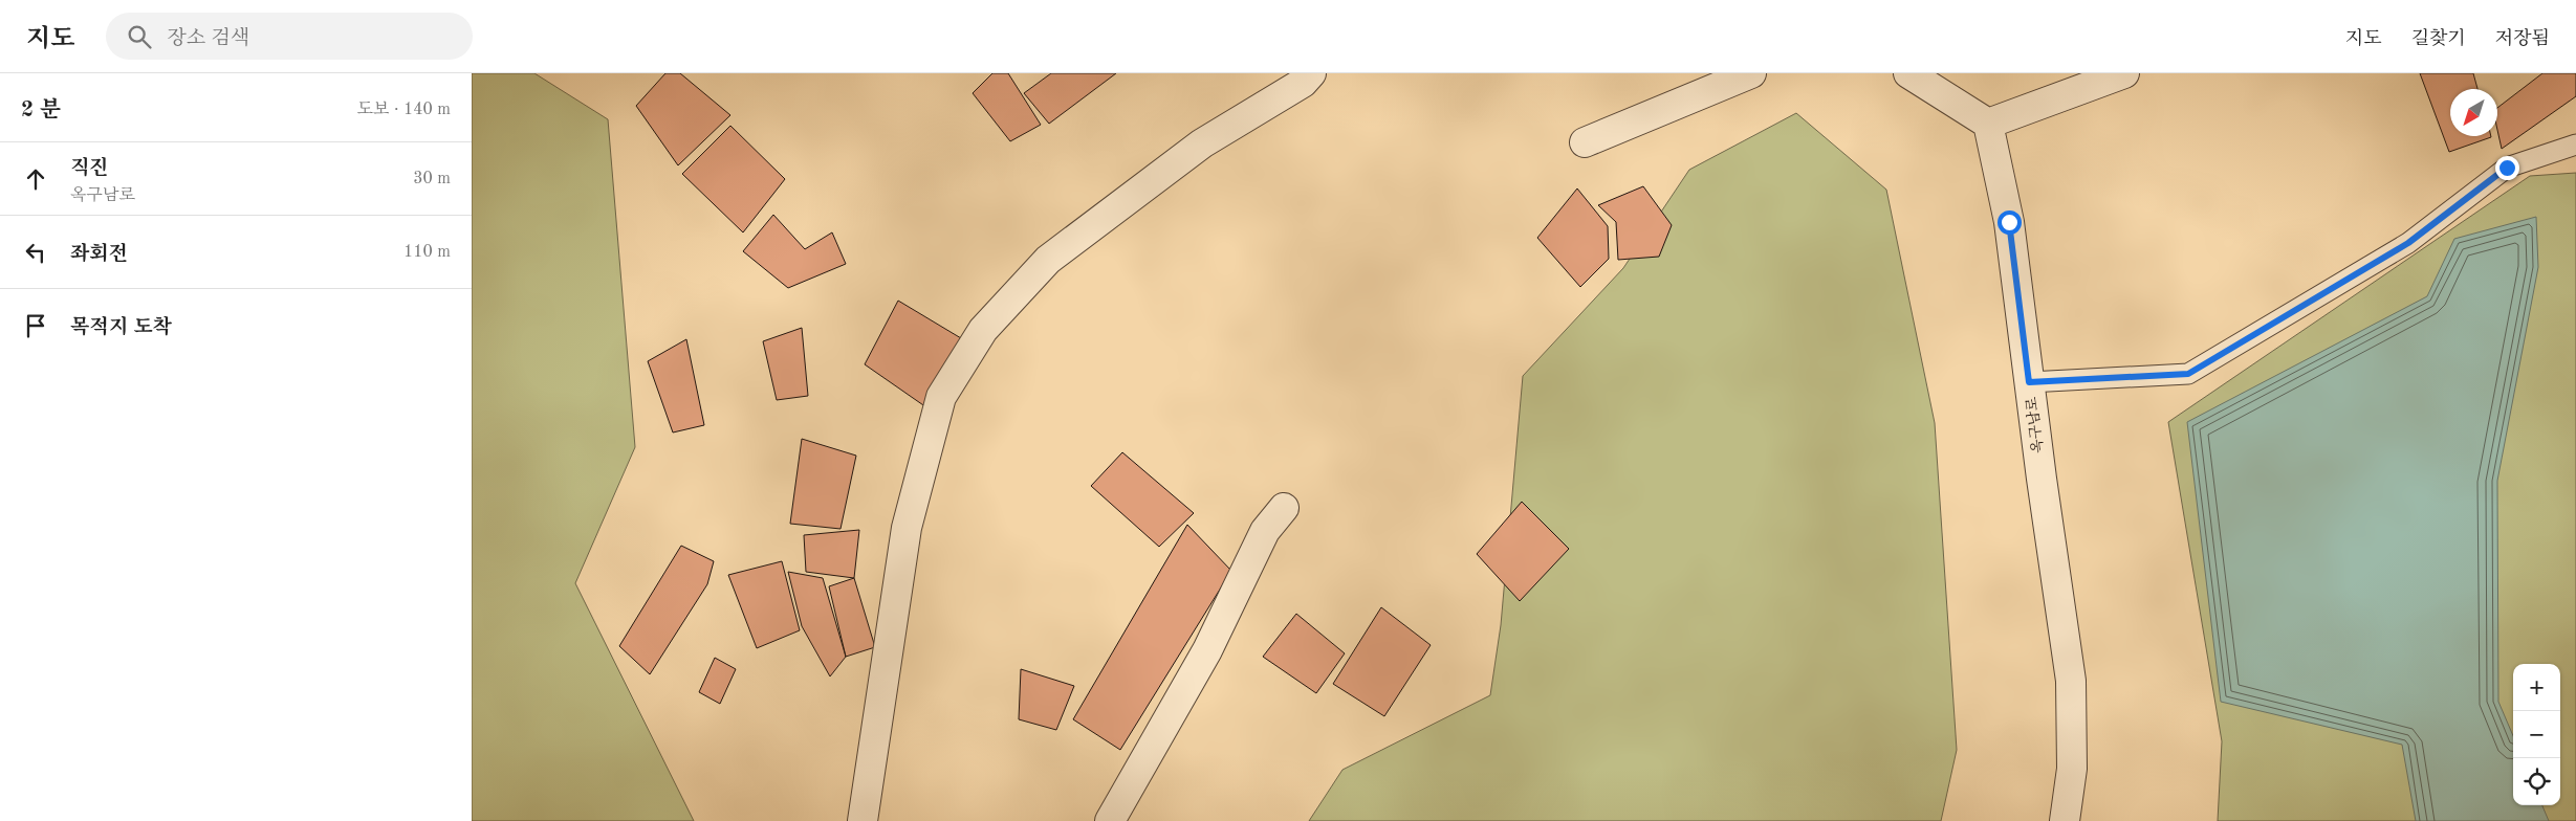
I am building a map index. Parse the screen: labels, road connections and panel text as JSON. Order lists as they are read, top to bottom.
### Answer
{
  "streets": {
    "street": ["옥구남로"]
  },
  "north": "bottom left",
  "page": {
    "header": "지도",
    "search": "장소 검색",
    "nav": ["지도", "길찾기", "저장됨"],
    "heading": ["2 분", "도보 · 140 m"],
    "list": [
      ["직진", "옥구남로", "30 m"],
      ["좌회전", "110 m"],
      "목적지 도착"
    ],
    "map_buttons": ["+", "−"]
  }
}
